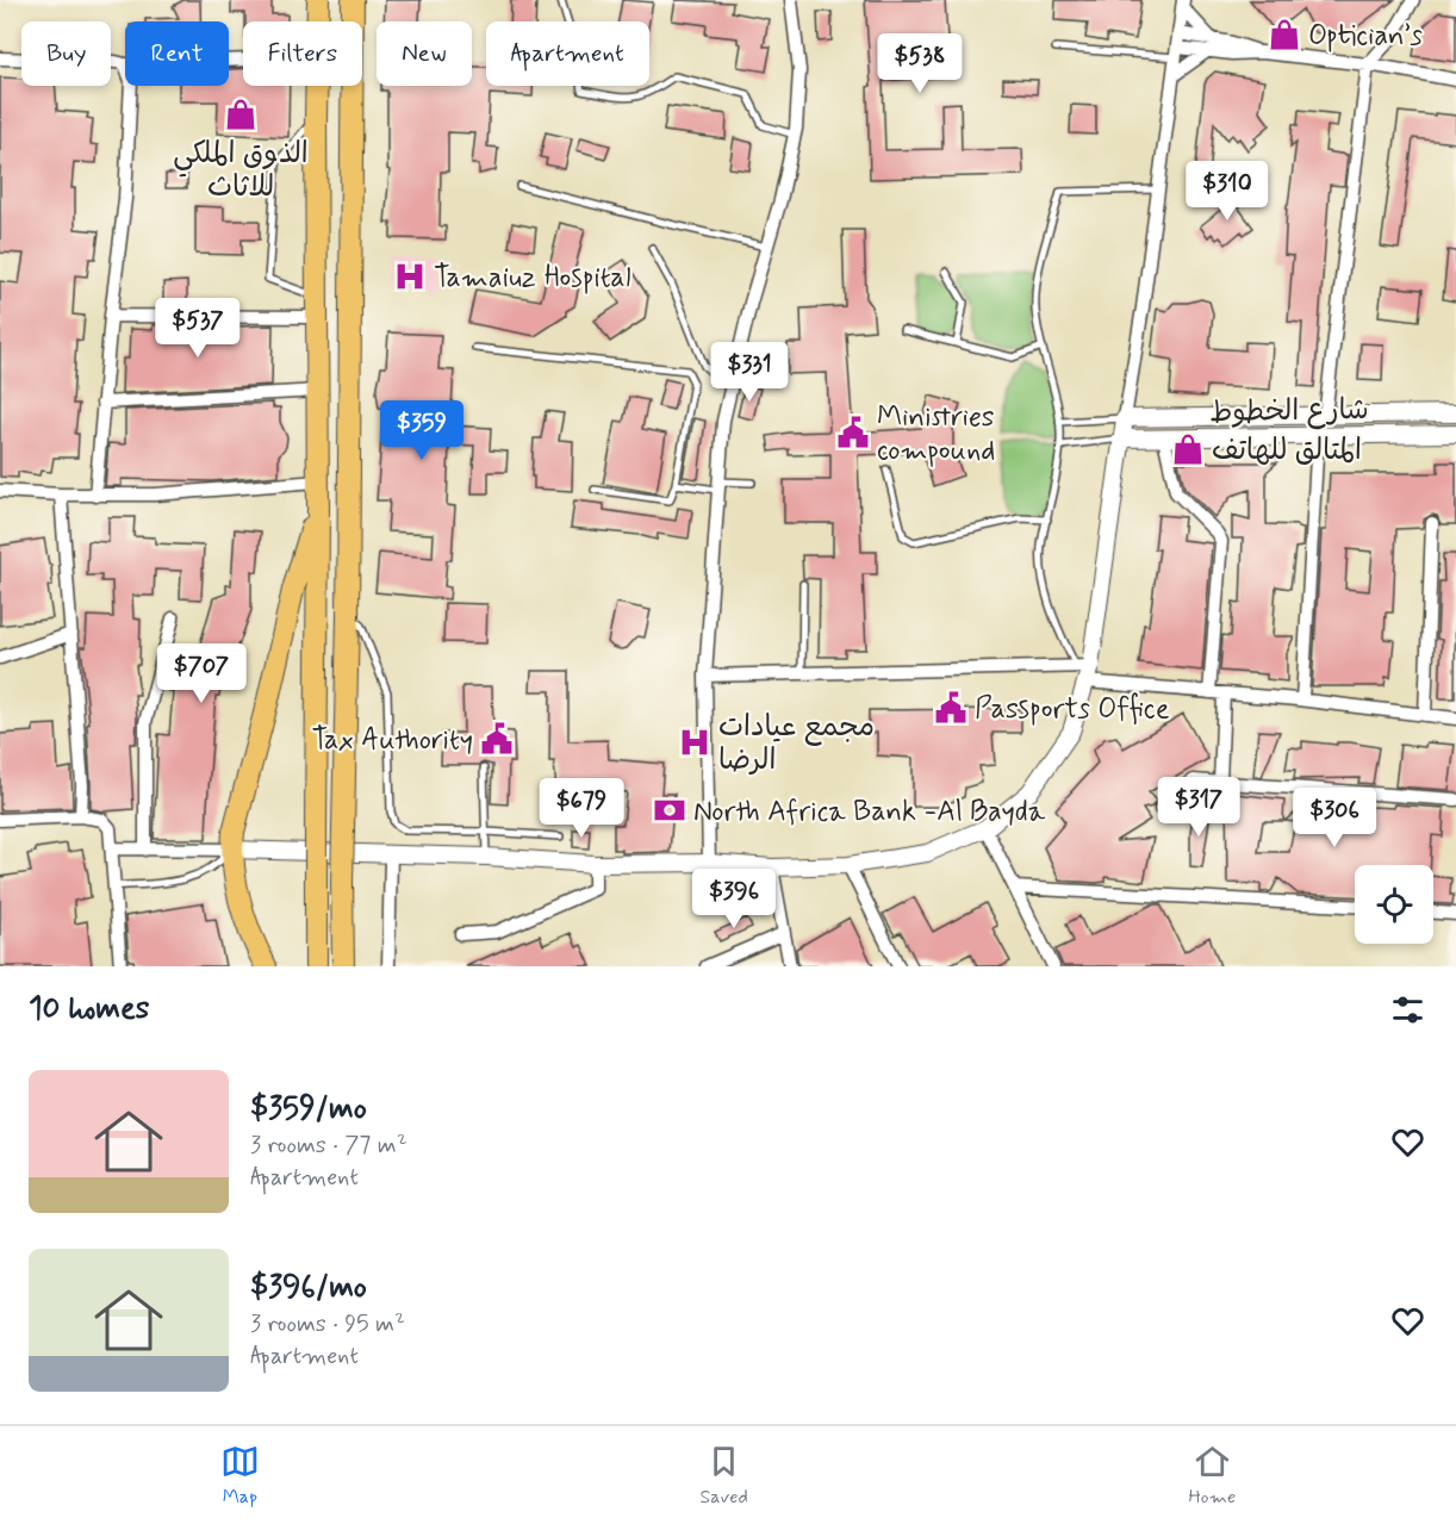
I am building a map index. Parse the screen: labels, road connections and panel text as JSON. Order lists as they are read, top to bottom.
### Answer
{
  "streets": {
    "street": ["شارع الخطوط"]
  },
  "places": {
    "shop": ["Optician’s", "الذوق الملكي للاثاث", "المتالق للهاتف"],
    "hospital": ["Tamaiuz Hospital", "مجمع عيادات الرضا"],
    "public building": ["Ministries compound", "Passports Office", "Tax Authority"],
    "bank": ["North Africa Bank -Al Bayda"]
  },
  "page": {
    "chip": [
      "Buy",
      "Rent",
      "Filters",
      "New",
      "Apartment"
    ],
    "price": [
      "$538",
      "$310",
      "$537",
      "$331",
      "$359",
      "$707",
      "$317",
      "$679",
      "$306",
      "$396"
    ],
    "heading": "10 homes",
    "list": [
      {
        "name": "$359/mo",
        "note": "3 rooms · 77 m² · Apartment"
      },
      {
        "name": "$396/mo",
        "note": "3 rooms · 95 m² · Apartment"
      }
    ],
    "tabs": ["Map", "Saved", "Home"]
  }
}
